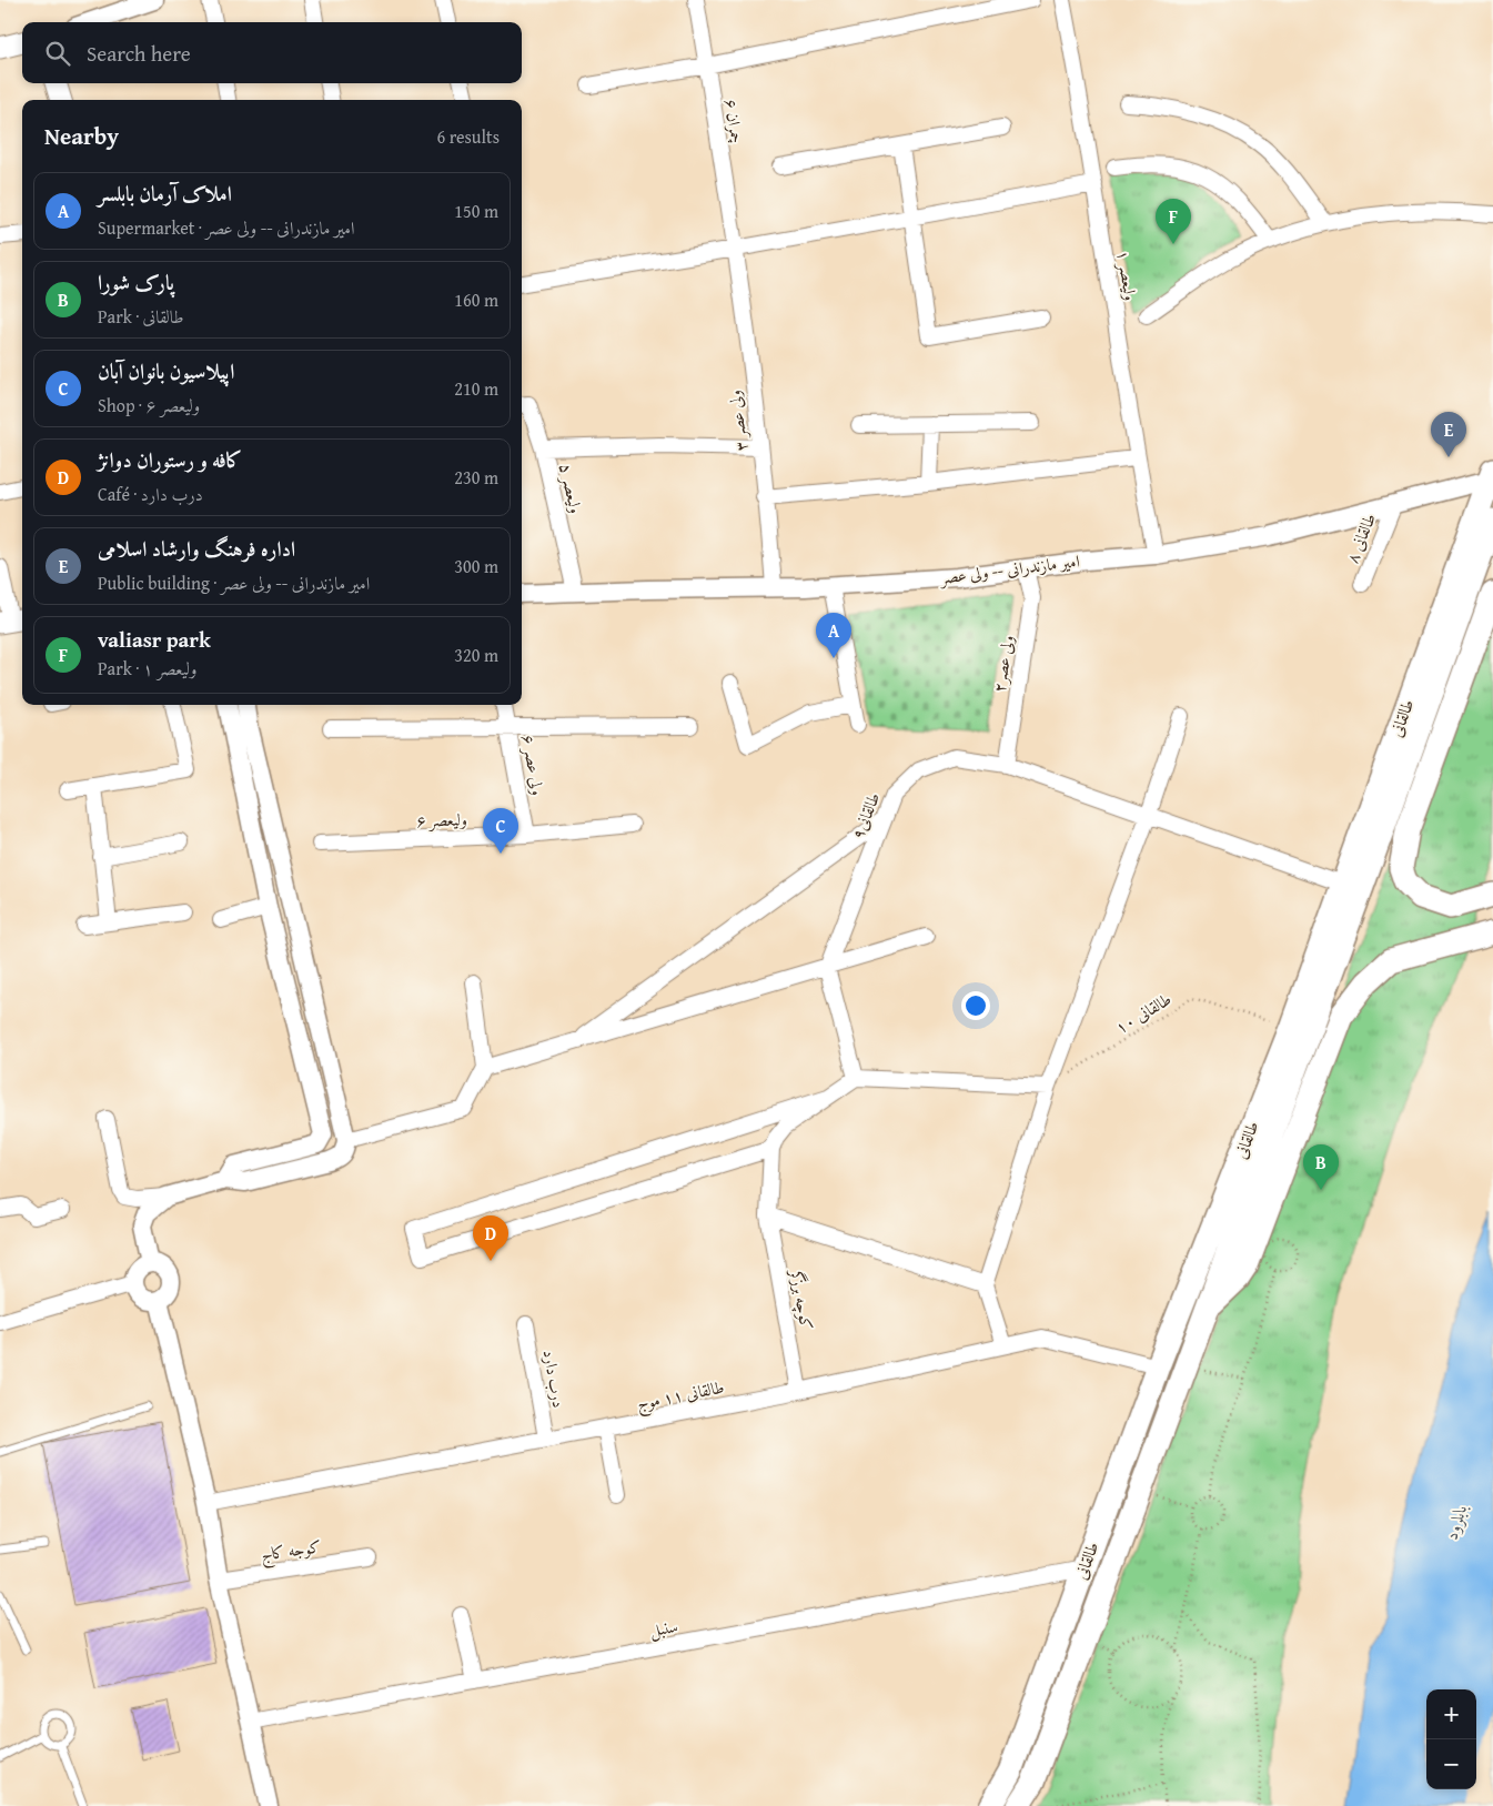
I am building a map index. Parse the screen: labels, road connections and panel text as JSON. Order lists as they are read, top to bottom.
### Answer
{
  "streets": {
    "main road": ["طالقانی"],
    "street": [
      "چمران ۶",
      "ولیعصر ۱",
      "ولی عصر ۳",
      "ولیعصر ۵",
      "طالقانی ۸",
      "امیر مازندرانی -- ولی عصر",
      "ولی عصر۲",
      "ولی عصر ۶",
      "طالقانی۹",
      "ولیعصر ۶",
      "کوچه برزگر",
      "درب دارد",
      "طالقانی ۱۱ موج",
      "کوجه کاج",
      "سنبل"
    ],
    "path": ["طالقانی ۱۰"]
  },
  "crossings": [
    ["چمران ۶", "ولی عصر ۳"],
    ["ولیعصر ۱", "امیر مازندرانی -- ولی عصر"],
    ["ولی عصر ۳", "امیر مازندرانی -- ولی عصر"],
    ["ولیعصر ۵", "امیر مازندرانی -- ولی عصر"],
    ["طالقانی ۸", "امیر مازندرانی -- ولی عصر"],
    ["امیر مازندرانی -- ولی عصر", "ولی عصر۲"],
    ["امیر مازندرانی -- ولی عصر", "طالقانی"],
    ["ولی عصر۲", "طالقانی۹"],
    ["طالقانی", "طالقانی۹"],
    ["طالقانی", "طالقانی ۱۰"],
    ["طالقانی", "طالقانی ۱۱ موج"],
    ["طالقانی", "سنبل"],
    ["ولی عصر ۶", "ولیعصر ۶"],
    ["کوچه برزگر", "طالقانی ۱۱ موج"],
    ["درب دارد", "طالقانی ۱۱ موج"]
  ],
  "water": ["بابلرود"],
  "page": {
    "search": "Search here",
    "heading": ["Nearby", "6 results"],
    "list": [
      {
        "mark": "A",
        "name": "املاک آرمان بابلسر",
        "note": "Supermarket · امیر مازندرانی -- ولی عصر",
        "value": "150 m"
      },
      {
        "mark": "B",
        "name": "پارک شورا",
        "note": "Park · طالقانی",
        "value": "160 m"
      },
      {
        "mark": "C",
        "name": "اپیلاسیون بانوان آبان",
        "note": "Shop · ولیعصر ۶",
        "value": "210 m"
      },
      {
        "mark": "D",
        "name": "کافه و رستوران دوانژ",
        "note": "Café · درب دارد",
        "value": "230 m"
      },
      {
        "mark": "E",
        "name": "اداره فرهنگ وارشاد اسلامی",
        "note": "Public building · امیر مازندرانی -- ولی عصر",
        "value": "300 m"
      },
      {
        "mark": "F",
        "name": "valiasr park",
        "note": "Park · ولیعصر ۱",
        "value": "320 m"
      }
    ],
    "pins": [
      "F",
      "E",
      "A",
      "C",
      "B",
      "D"
    ],
    "map_buttons": ["+", "−"]
  }
}
